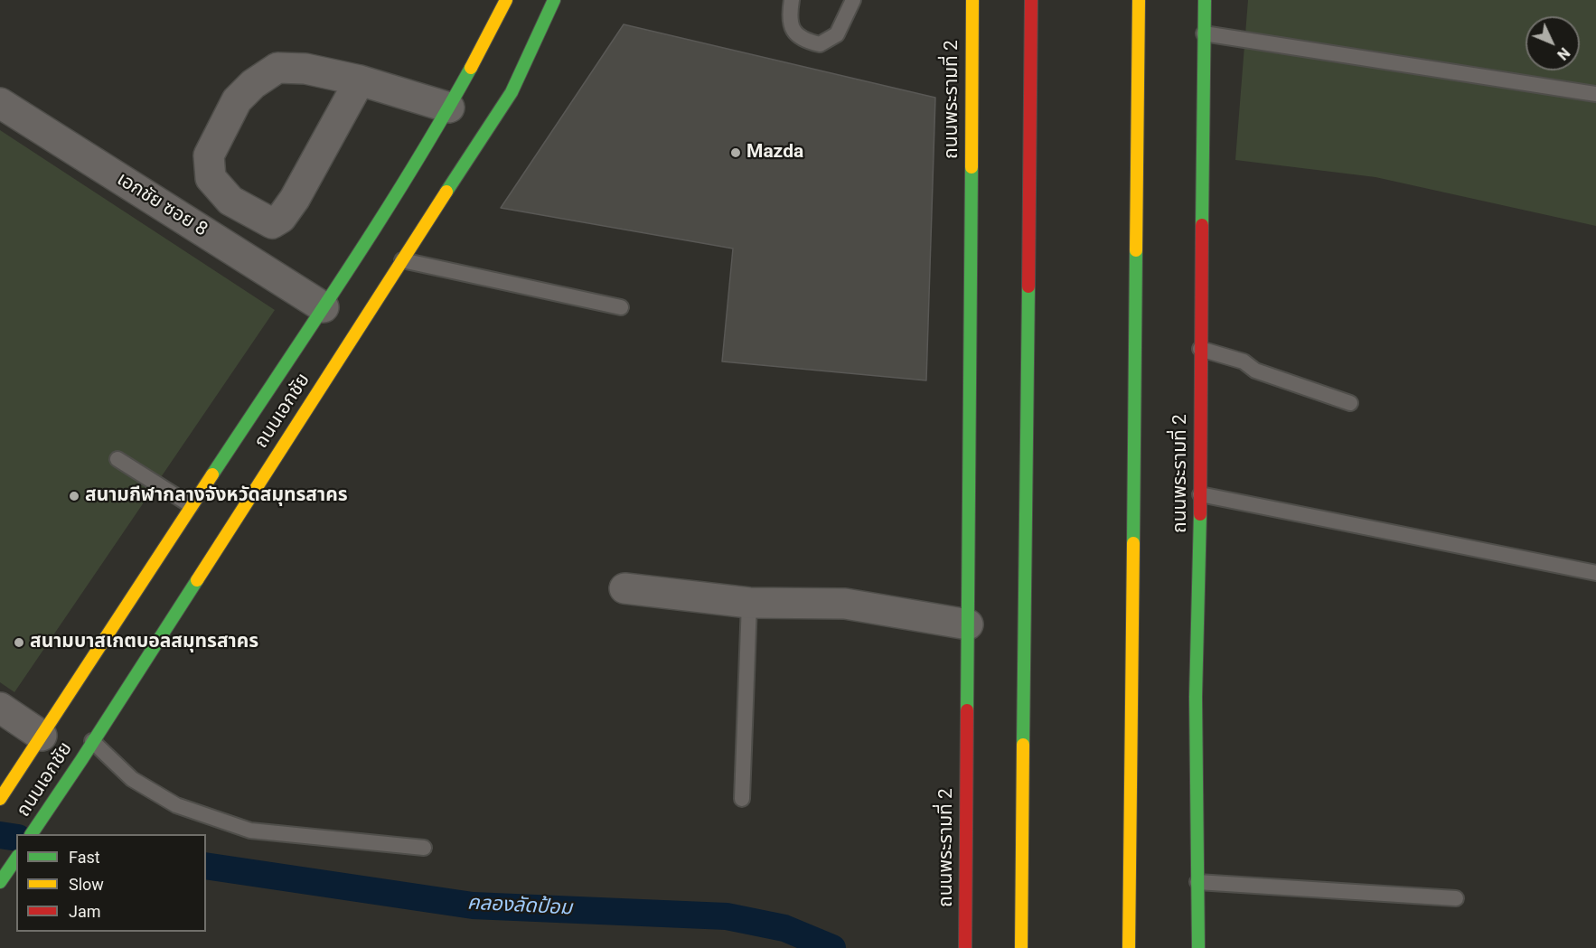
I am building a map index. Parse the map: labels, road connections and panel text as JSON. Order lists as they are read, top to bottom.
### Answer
{
  "streets": {
    "main road": ["ถนนพระรามที่ 2", "ถนนเอกชัย"],
    "street": ["เอกชัย ซอย 8"]
  },
  "crossings": [
    ["เอกชัย ซอย 8", "ถนนเอกชัย"]
  ],
  "water": ["คลองลัดป้อม"],
  "places": ["Mazda", "สนามกีฬากลางจังหวัดสมุทรสาคร", "สนามบาสเกตบอลสมุทรสาคร"],
  "legend": ["Fast", "Slow", "Jam"],
  "north": "bottom right"
}
